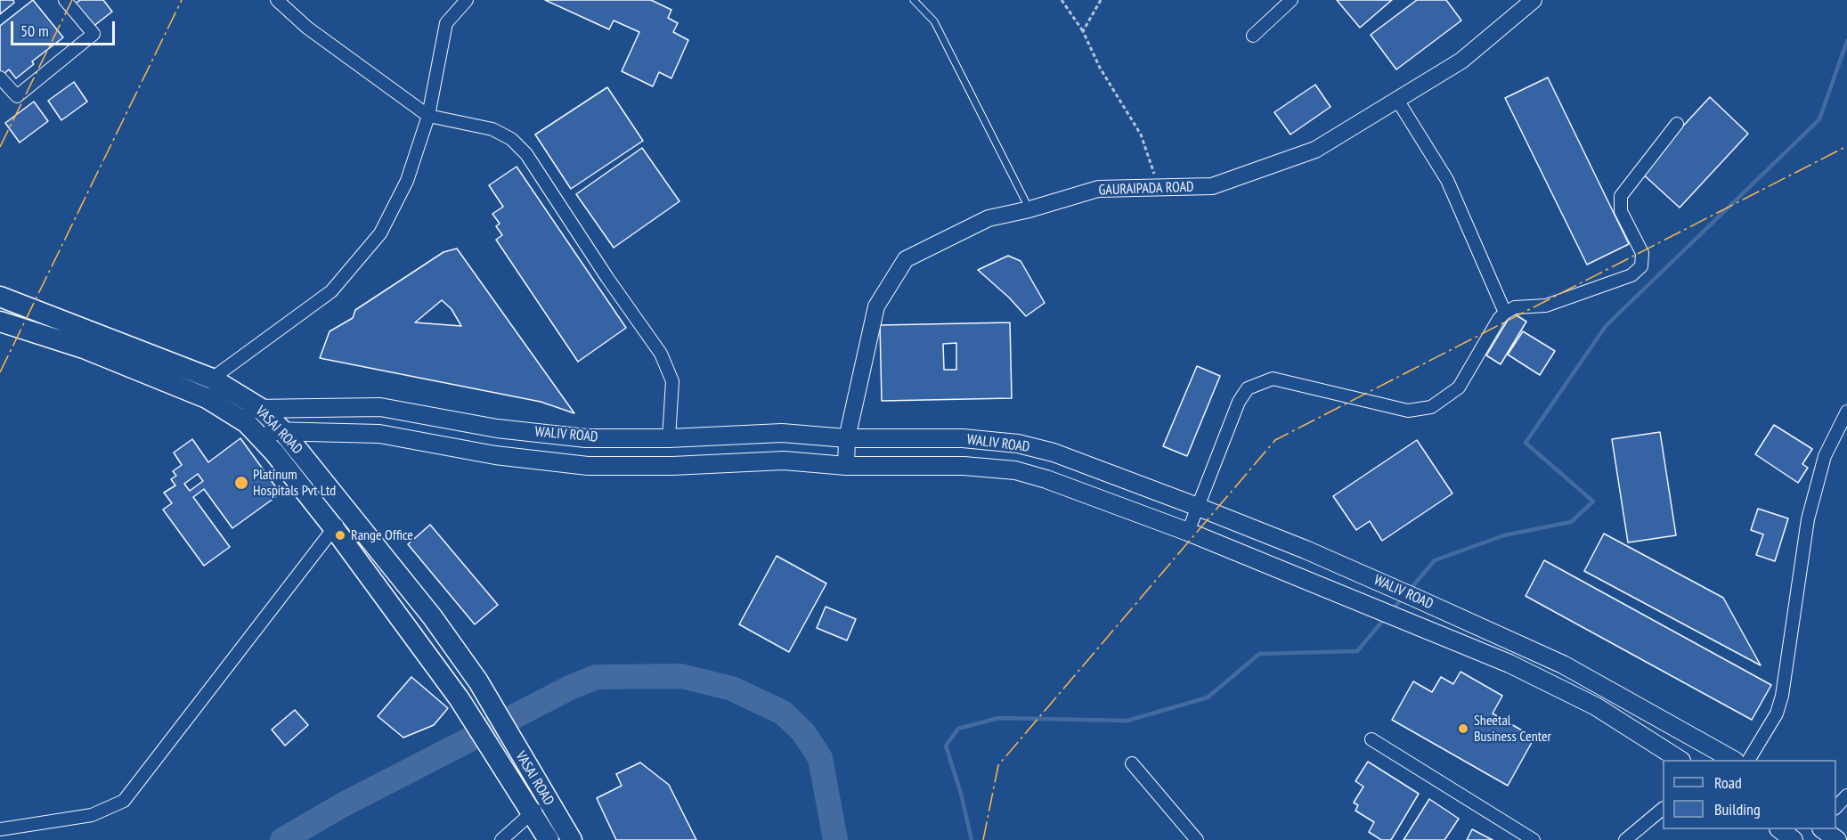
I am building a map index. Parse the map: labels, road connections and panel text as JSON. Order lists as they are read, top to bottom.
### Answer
{
  "streets": {
    "main road": ["VASAI ROAD", "WALIV ROAD"],
    "street": ["GAURAIPADA ROAD"]
  },
  "crossings": [
    ["GAURAIPADA ROAD", "WALIV ROAD"],
    ["VASAI ROAD", "WALIV ROAD"]
  ],
  "places": ["Platinum Hospitals Pvt Ltd", "Range Office", "Sheetal Business Center"],
  "legend": ["Road", "Building"],
  "scale_bar": "50 m"
}
